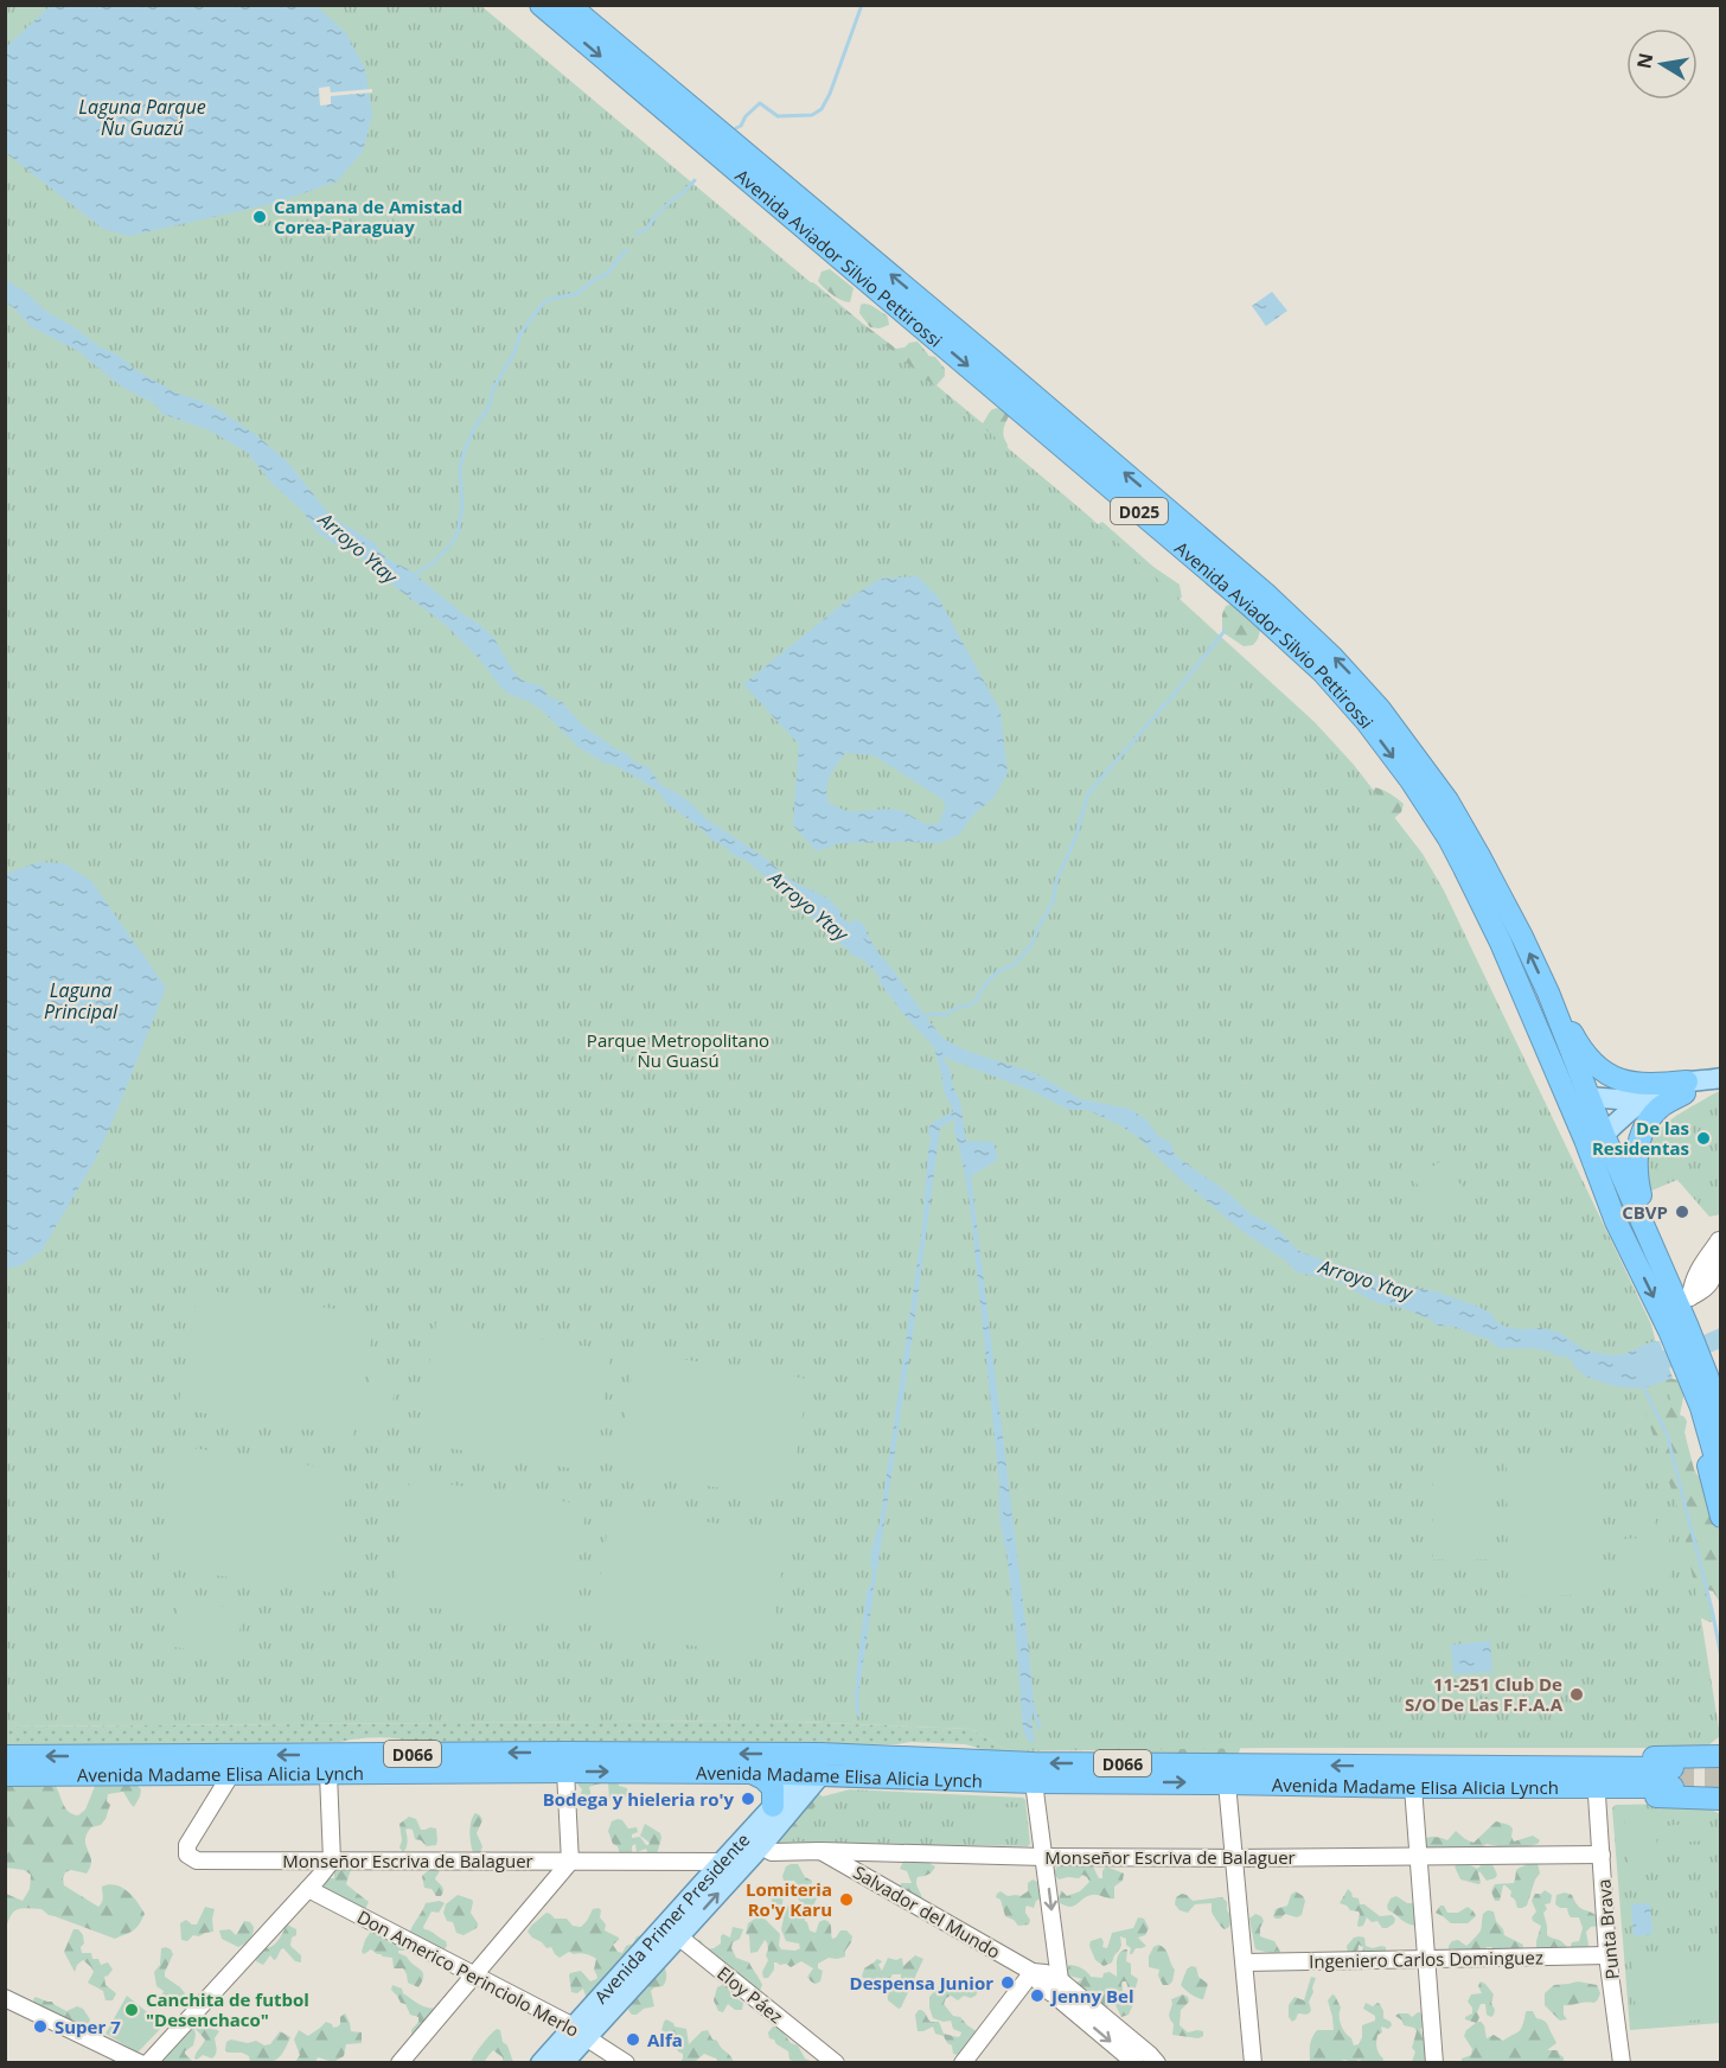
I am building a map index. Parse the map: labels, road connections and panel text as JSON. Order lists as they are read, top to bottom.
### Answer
{
  "streets": {
    "highway": [
      "Avenida Aviador Silvio Pettirossi",
      "D025",
      "D066",
      "Avenida Madame Elisa Alicia Lynch"
    ],
    "main road": ["Avenida Primer Presidente"],
    "street": [
      "Monseñor Escriva de Balaguer",
      "Salvador del Mundo",
      "Punta Brava",
      "Ingeniero Carlos Dominguez",
      "Don Americo Perinciolo Merlo",
      "Eloy Páez"
    ]
  },
  "crossings": [
    ["Avenida Madame Elisa Alicia Lynch", "Monseñor Escriva de Balaguer"],
    ["Avenida Madame Elisa Alicia Lynch", "Avenida Primer Presidente"],
    ["Monseñor Escriva de Balaguer", "Salvador del Mundo"],
    ["Monseñor Escriva de Balaguer", "Avenida Primer Presidente"],
    ["Monseñor Escriva de Balaguer", "Punta Brava"],
    ["Avenida Primer Presidente", "Don Americo Perinciolo Merlo"],
    ["Avenida Primer Presidente", "Eloy Páez"],
    ["Punta Brava", "Ingeniero Carlos Dominguez"]
  ],
  "water": ["Laguna Parque Ñu Guazú", "Arroyo Ytay", "Laguna Principal"],
  "parks": ["Parque Metropolitano Ñu Guasú"],
  "places": [
    "Campana de Amistad Corea-Paraguay",
    "De las Residentas",
    "CBVP",
    "11-251 Club De S/O De Las F.F.A.A",
    "Bodega y hieleria ro'y",
    "Lomiteria Ro'y Karu",
    "Despensa Junior",
    "Jenny Bel",
    "Canchita de futbol \"Desenchaco\"",
    "Super 7",
    "Alfa"
  ],
  "north": "left"
}
